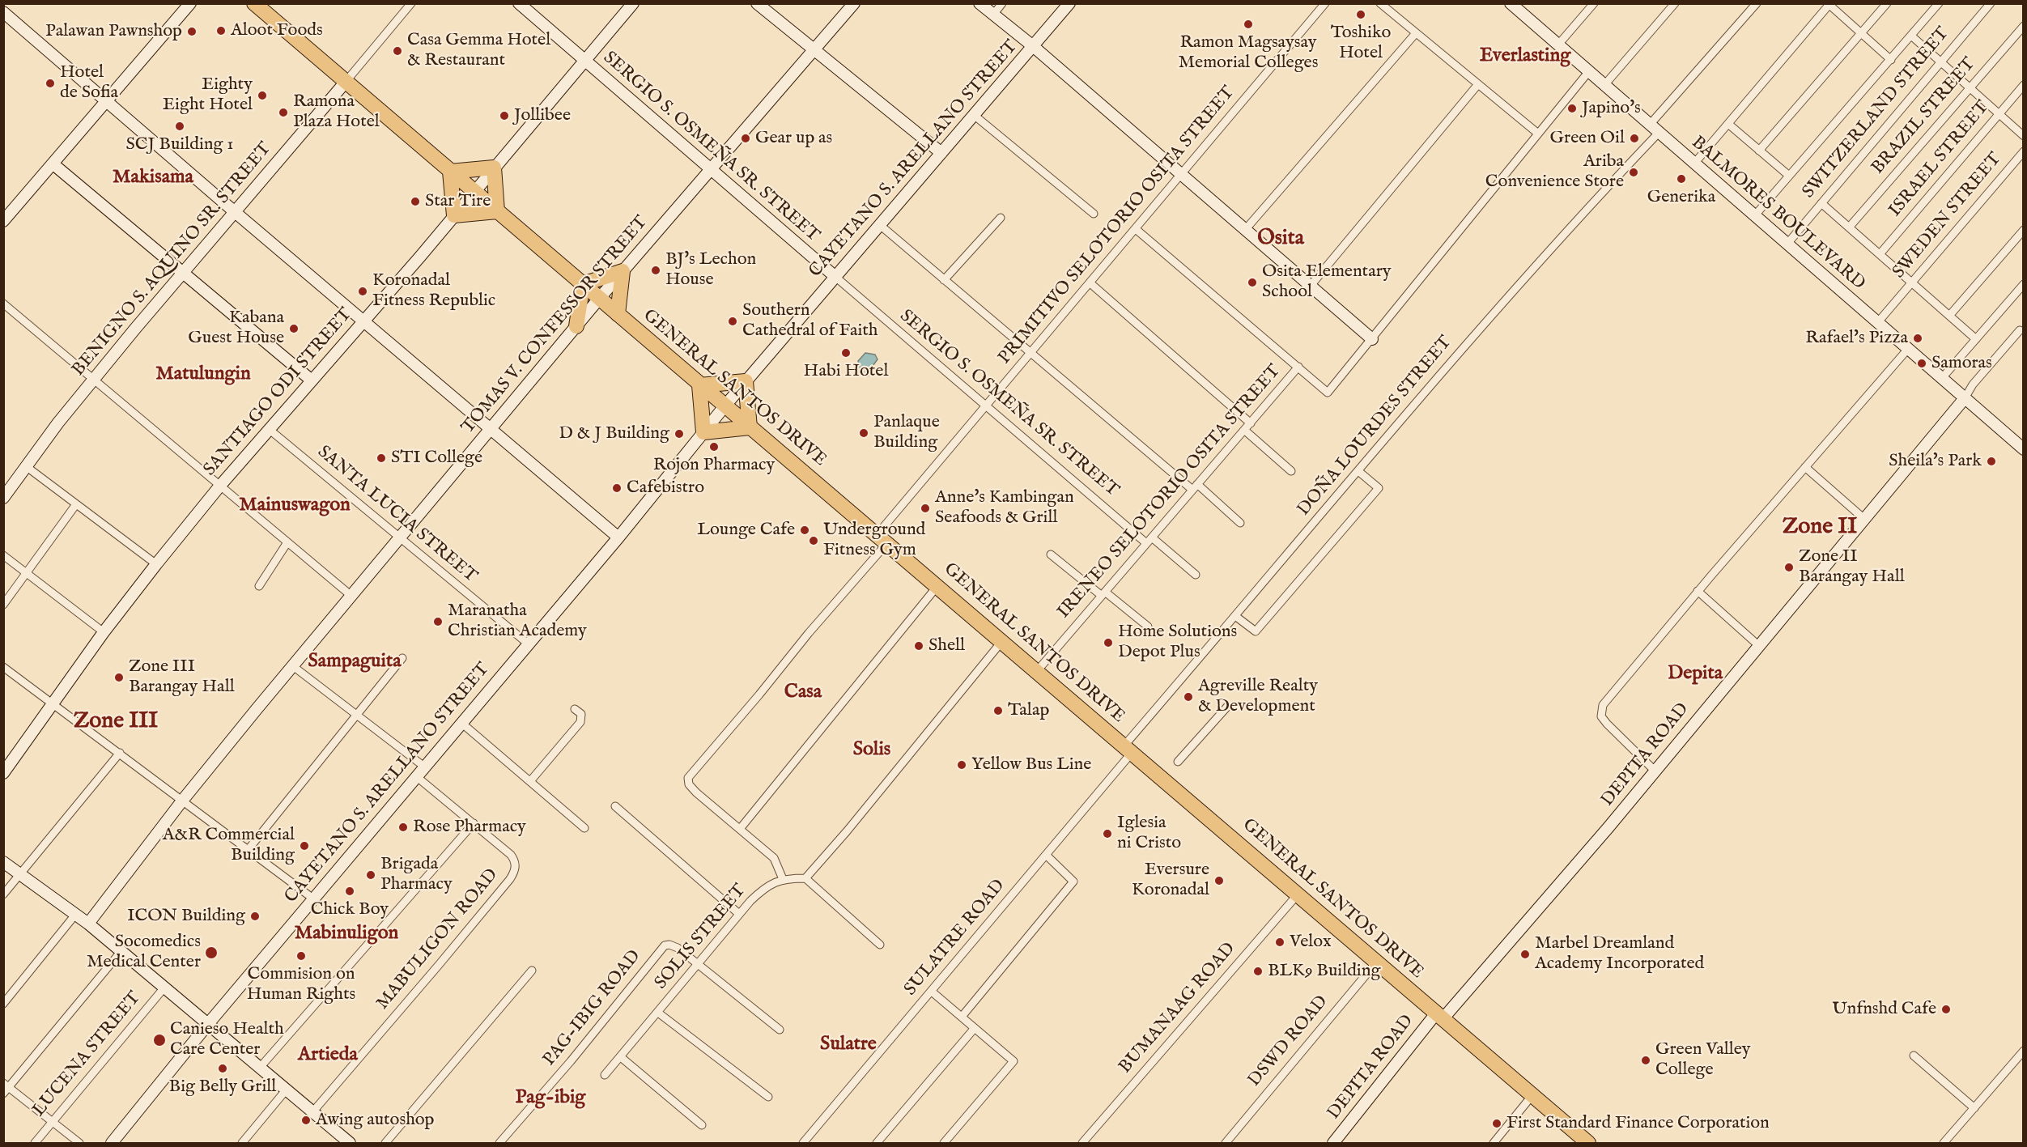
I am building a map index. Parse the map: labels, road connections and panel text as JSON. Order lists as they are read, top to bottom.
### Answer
{
  "streets": {
    "highway": ["GENERAL SANTOS DRIVE"],
    "street": [
      "SWITZERLAND STREET",
      "BRAZIL STREET",
      "SERGIO S. OSMEÑA SR. STREET",
      "CAYETANO S. ARELLANO STREET",
      "ISRAEL STREET",
      "BALMORES BOULEVARD",
      "SWEDEN STREET",
      "PRIMITIVO SELOTORIO OSITA STREET",
      "BENIGNO S. AQUINO SR. STREET",
      "TOMAS V. CONFESSOR STREET",
      "SANTIAGO ODI STREET",
      "DOÑA LOURDES STREET",
      "IRENEO SELOTORIO OSITA STREET",
      "SANTA LUCIA STREET",
      "DEPITA ROAD",
      "SOLIS STREET",
      "SULATRE ROAD",
      "MABULIGON ROAD",
      "PAG-IBIG ROAD",
      "BUMANAAG ROAD",
      "DSWD ROAD",
      "LUCENA STREET"
    ]
  },
  "crossings": [
    ["SWITZERLAND STREET", "BALMORES BOULEVARD"],
    ["SERGIO S. OSMEÑA SR. STREET", "CAYETANO S. ARELLANO STREET"],
    ["SERGIO S. OSMEÑA SR. STREET", "PRIMITIVO SELOTORIO OSITA STREET"],
    ["SERGIO S. OSMEÑA SR. STREET", "TOMAS V. CONFESSOR STREET"],
    ["SERGIO S. OSMEÑA SR. STREET", "SANTIAGO ODI STREET"],
    ["SERGIO S. OSMEÑA SR. STREET", "IRENEO SELOTORIO OSITA STREET"],
    ["CAYETANO S. ARELLANO STREET", "GENERAL SANTOS DRIVE"],
    ["CAYETANO S. ARELLANO STREET", "SANTA LUCIA STREET"],
    ["CAYETANO S. ARELLANO STREET", "MABULIGON ROAD"],
    ["BALMORES BOULEVARD", "SWEDEN STREET"],
    ["BALMORES BOULEVARD", "DOÑA LOURDES STREET"],
    ["BALMORES BOULEVARD", "IRENEO SELOTORIO OSITA STREET"],
    ["BALMORES BOULEVARD", "DEPITA ROAD"],
    ["PRIMITIVO SELOTORIO OSITA STREET", "GENERAL SANTOS DRIVE"],
    ["BENIGNO S. AQUINO SR. STREET", "GENERAL SANTOS DRIVE"],
    ["TOMAS V. CONFESSOR STREET", "GENERAL SANTOS DRIVE"],
    ["TOMAS V. CONFESSOR STREET", "SANTA LUCIA STREET"],
    ["GENERAL SANTOS DRIVE", "SANTIAGO ODI STREET"],
    ["GENERAL SANTOS DRIVE", "DOÑA LOURDES STREET"],
    ["GENERAL SANTOS DRIVE", "IRENEO SELOTORIO OSITA STREET"],
    ["GENERAL SANTOS DRIVE", "DEPITA ROAD"],
    ["GENERAL SANTOS DRIVE", "SULATRE ROAD"],
    ["GENERAL SANTOS DRIVE", "BUMANAAG ROAD"],
    ["GENERAL SANTOS DRIVE", "DSWD ROAD"],
    ["SANTIAGO ODI STREET", "SANTA LUCIA STREET"],
    ["DOÑA LOURDES STREET", "SULATRE ROAD"],
    ["SOLIS STREET", "PAG-IBIG ROAD"]
  ],
  "districts": [
    "Everlasting",
    "Makisama",
    "Osita",
    "Matulungin",
    "Mainuswagon",
    "Zone II",
    "Sampaguita",
    "Depita",
    "Casa",
    "Zone III",
    "Solis",
    "Mabinuligon",
    "Sulatre",
    "Artieda",
    "Pag-ibig"
  ],
  "places": [
    "Toshiko Hotel",
    "Ramon Magsaysay Memorial Colleges",
    "Aloot Foods",
    "Palawan Pawnshop",
    "Casa Gemma Hotel & Restaurant",
    "Hotel de Sofia",
    "Eighty Eight Hotel",
    "Japino's",
    "Ramona Plaza Hotel",
    "Jollibee",
    "SCJ Building 1",
    "Gear up as",
    "Green Oil",
    "Ariba Convenience Store",
    "Generika",
    "Star Tire",
    "BJ's Lechon House",
    "Osita Elementary School",
    "Koronadal Fitness Republic",
    "Southern Cathedral of Faith",
    "Kabana Guest House",
    "Rafael's Pizza",
    "Habi Hotel",
    "Samoras",
    "Panlaque Building",
    "D & J Building",
    "Rojon Pharmacy",
    "STI College",
    "Sheila's Park",
    "Cafebistro",
    "Anne's Kambingan Seafoods & Grill",
    "Lounge Cafe",
    "Underground Fitness Gym",
    "Zone II Barangay Hall",
    "Maranatha Christian Academy",
    "Home Solutions Depot Plus",
    "Shell",
    "Zone III Barangay Hall",
    "Agreville Realty & Development",
    "Talap",
    "Yellow Bus Line",
    "Rose Pharmacy",
    "Iglesia ni Cristo",
    "A&R Commercial Building",
    "Brigada Pharmacy",
    "Eversure Koronadal",
    "Chick Boy",
    "ICON Building",
    "Velox",
    "Socomedics Medical Center",
    "Marbel Dreamland Academy Incorporated",
    "Commision on Human Rights",
    "BLK9 Building",
    "Unfnshd Cafe",
    "Canieso Health Care Center",
    "Green Valley College",
    "Big Belly Grill",
    "Awing autoshop",
    "First Standard Finance Corporation"
  ]
}
